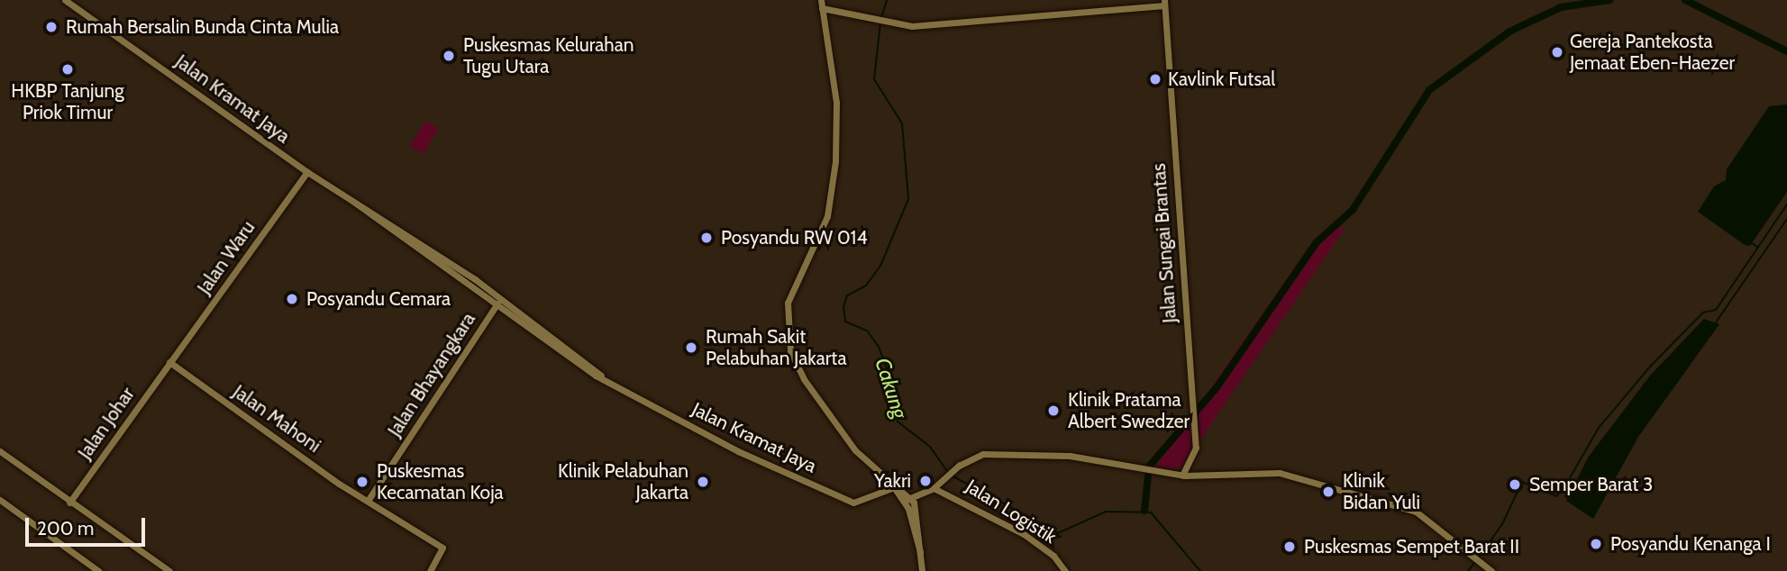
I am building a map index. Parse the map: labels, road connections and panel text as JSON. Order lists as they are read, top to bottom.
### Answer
{
  "streets": {
    "street": [
      "Jalan Kramat Jaya",
      "Jalan Sungai Brantas",
      "Jalan Waru",
      "Jalan Bhayangkara",
      "Jalan Mahoni",
      "Jalan Johar",
      "Jalan Logistik"
    ]
  },
  "crossings": [
    ["Jalan Kramat Jaya", "Jalan Waru"],
    ["Jalan Kramat Jaya", "Jalan Bhayangkara"],
    ["Jalan Waru", "Jalan Mahoni"],
    ["Jalan Waru", "Jalan Johar"],
    ["Jalan Bhayangkara", "Jalan Mahoni"],
    ["Jalan Mahoni", "Jalan Johar"]
  ],
  "water": ["Cakung"],
  "places": [
    "Rumah Bersalin Bunda Cinta Mulia",
    "Gereja Pantekosta Jemaat Eben-Haezer",
    "Puskesmas Kelurahan Tugu Utara",
    "HKBP Tanjung Priok Timur",
    "Kavlink Futsal",
    "Posyandu RW 014",
    "Posyandu Cemara",
    "Rumah Sakit Pelabuhan Jakarta",
    "Klinik Pratama Albert Swedzer",
    "Yakri",
    "Puskesmas Kecamatan Koja",
    "Klinik Pelabuhan Jakarta",
    "Semper Barat 3",
    "Klinik Bidan Yuli",
    "Posyandu Kenanga I",
    "Puskesmas Sempet Barat II"
  ],
  "scale_bar": "200 m"
}
